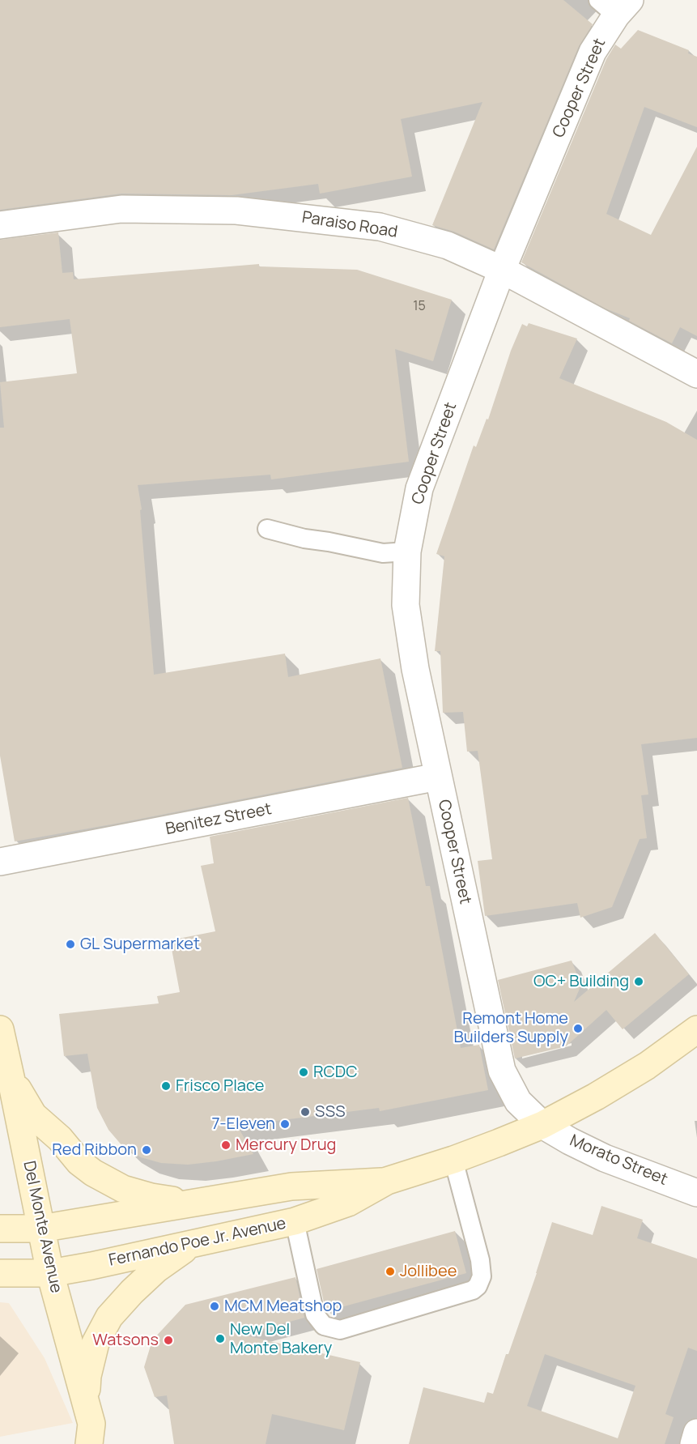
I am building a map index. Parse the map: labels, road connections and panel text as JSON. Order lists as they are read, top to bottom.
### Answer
{
  "streets": {
    "main road": ["Del Monte Avenue", "Fernando Poe Jr. Avenue"],
    "street": [
      "Cooper Street",
      "Paraiso Road",
      "Benitez Street",
      "Morato Street"
    ]
  },
  "crossings": [
    ["Cooper Street", "Paraiso Road"],
    ["Cooper Street", "Benitez Street"],
    ["Cooper Street", "Morato Street"],
    ["Cooper Street", "Fernando Poe Jr. Avenue"],
    ["Morato Street", "Fernando Poe Jr. Avenue"],
    ["Del Monte Avenue", "Fernando Poe Jr. Avenue"]
  ],
  "places": [
    "GL Supermarket",
    "OC+ Building",
    "Remont Home Builders Supply",
    "RCDC",
    "Frisco Place",
    "SSS",
    "7-Eleven",
    "Mercury Drug",
    "Red Ribbon",
    "Jollibee",
    "MCM Meatshop",
    "New Del Monte Bakery",
    "Watsons"
  ],
  "house_numbers": ["15"]
}
